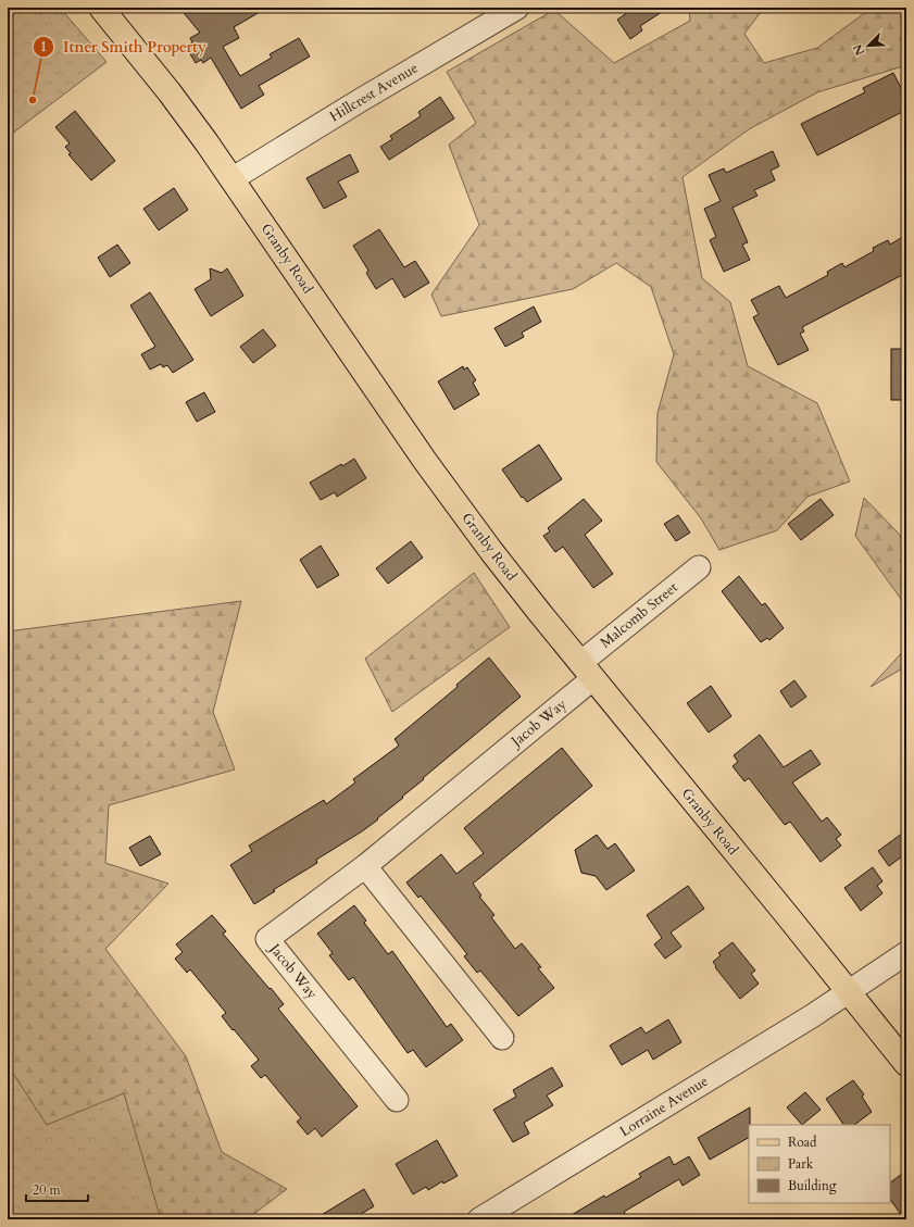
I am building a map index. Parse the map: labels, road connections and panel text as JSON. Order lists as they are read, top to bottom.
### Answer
{
  "streets": {
    "main road": ["Granby Road"],
    "street": [
      "Hillcrest Avenue",
      "Malcomb Street",
      "Jacob Way",
      "Lorraine Avenue"
    ]
  },
  "crossings": [
    ["Hillcrest Avenue", "Granby Road"],
    ["Granby Road", "Malcomb Street"],
    ["Granby Road", "Jacob Way"],
    ["Granby Road", "Lorraine Avenue"],
    ["Malcomb Street", "Jacob Way"]
  ],
  "places": ["Itner Smith Property"],
  "legend": ["Road", "Park", "Building"],
  "scale_bar": "20 m",
  "north": "bottom left"
}
